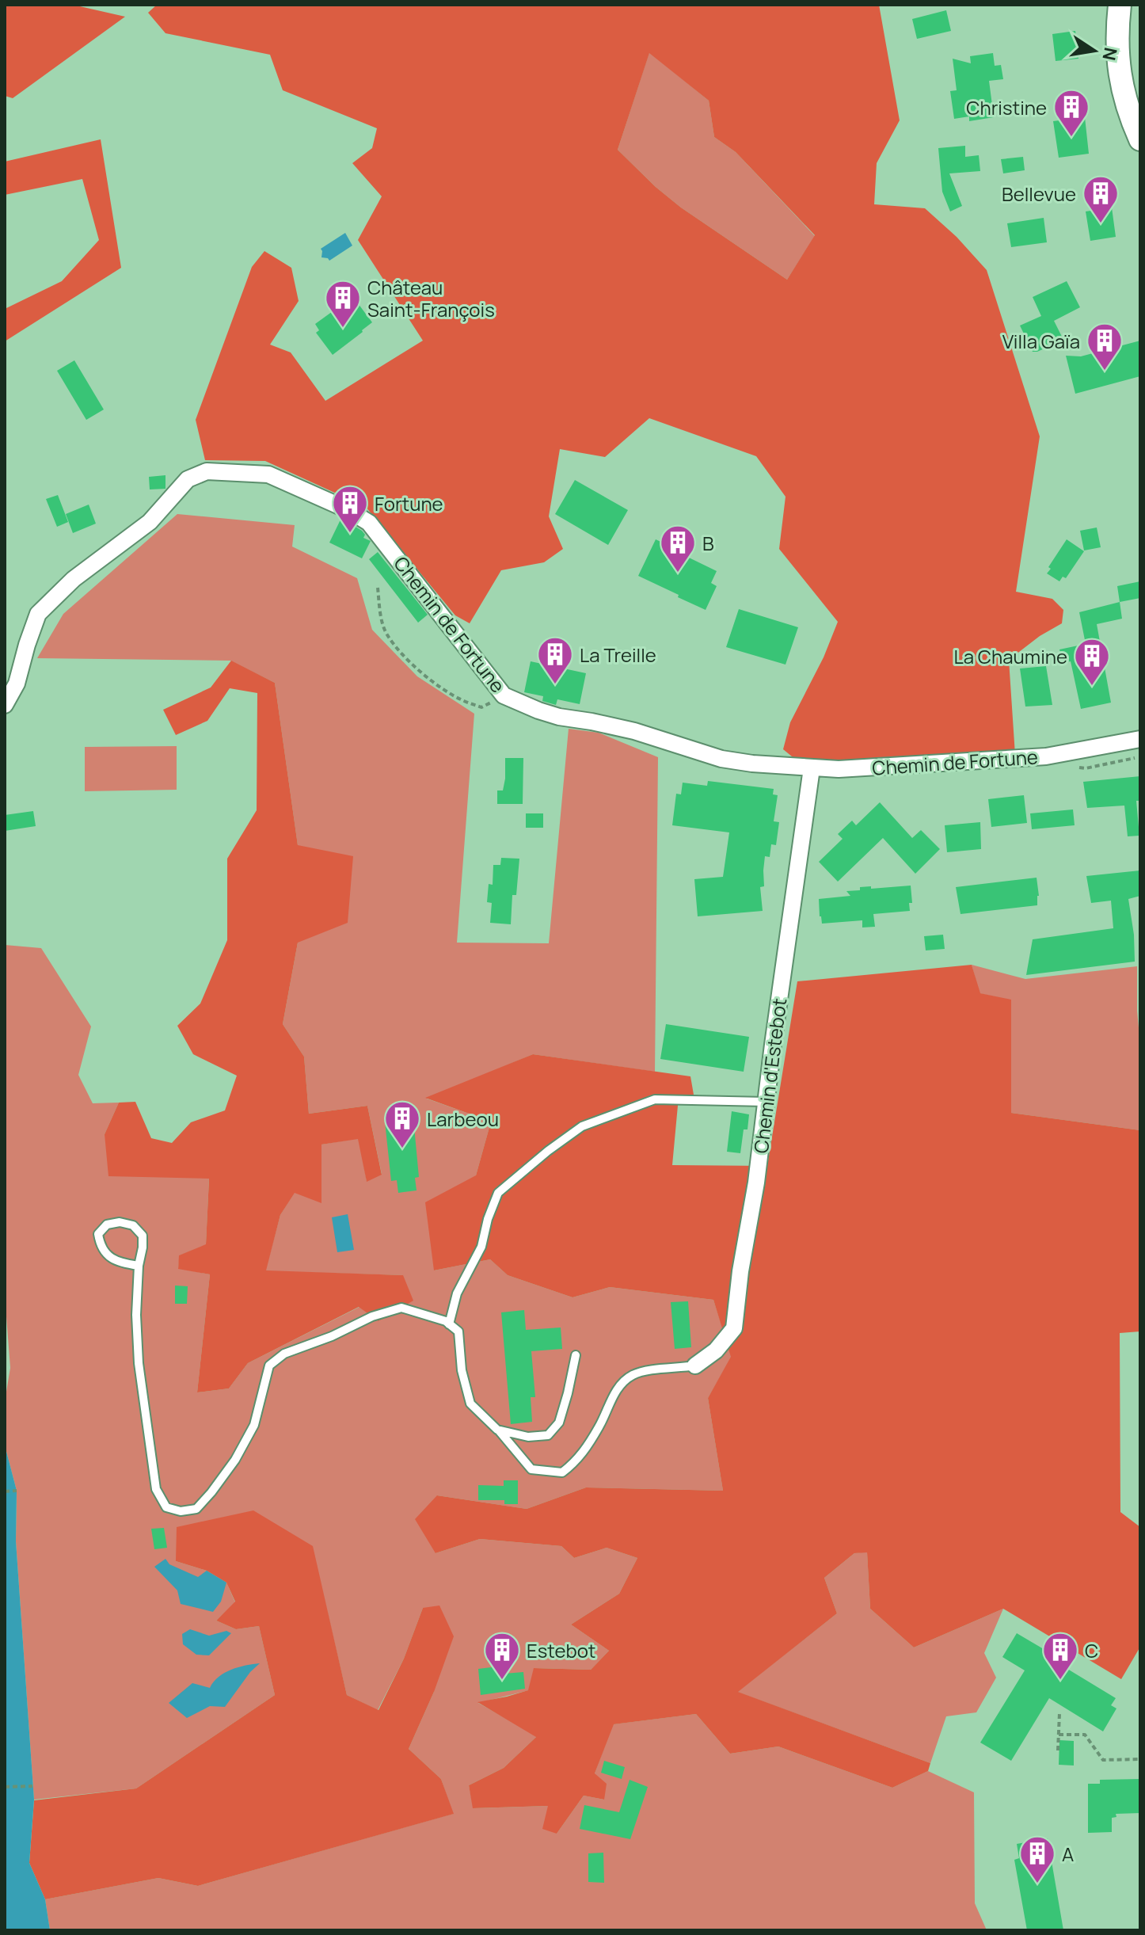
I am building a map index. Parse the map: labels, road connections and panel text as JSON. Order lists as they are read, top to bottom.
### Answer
{
  "streets": {
    "street": ["Chemin de Fortune", "Chemin d'Estebot"]
  },
  "crossings": [
    ["Chemin de Fortune", "Chemin d'Estebot"]
  ],
  "places": {
    "building": [
      "Christine",
      "Bellevue",
      "Château Saint-François",
      "Villa Gaïa",
      "Fortune",
      "B",
      "La Treille",
      "La Chaumine",
      "Larbeou",
      "Estebot",
      "C",
      "A"
    ]
  },
  "north": "right"
}
